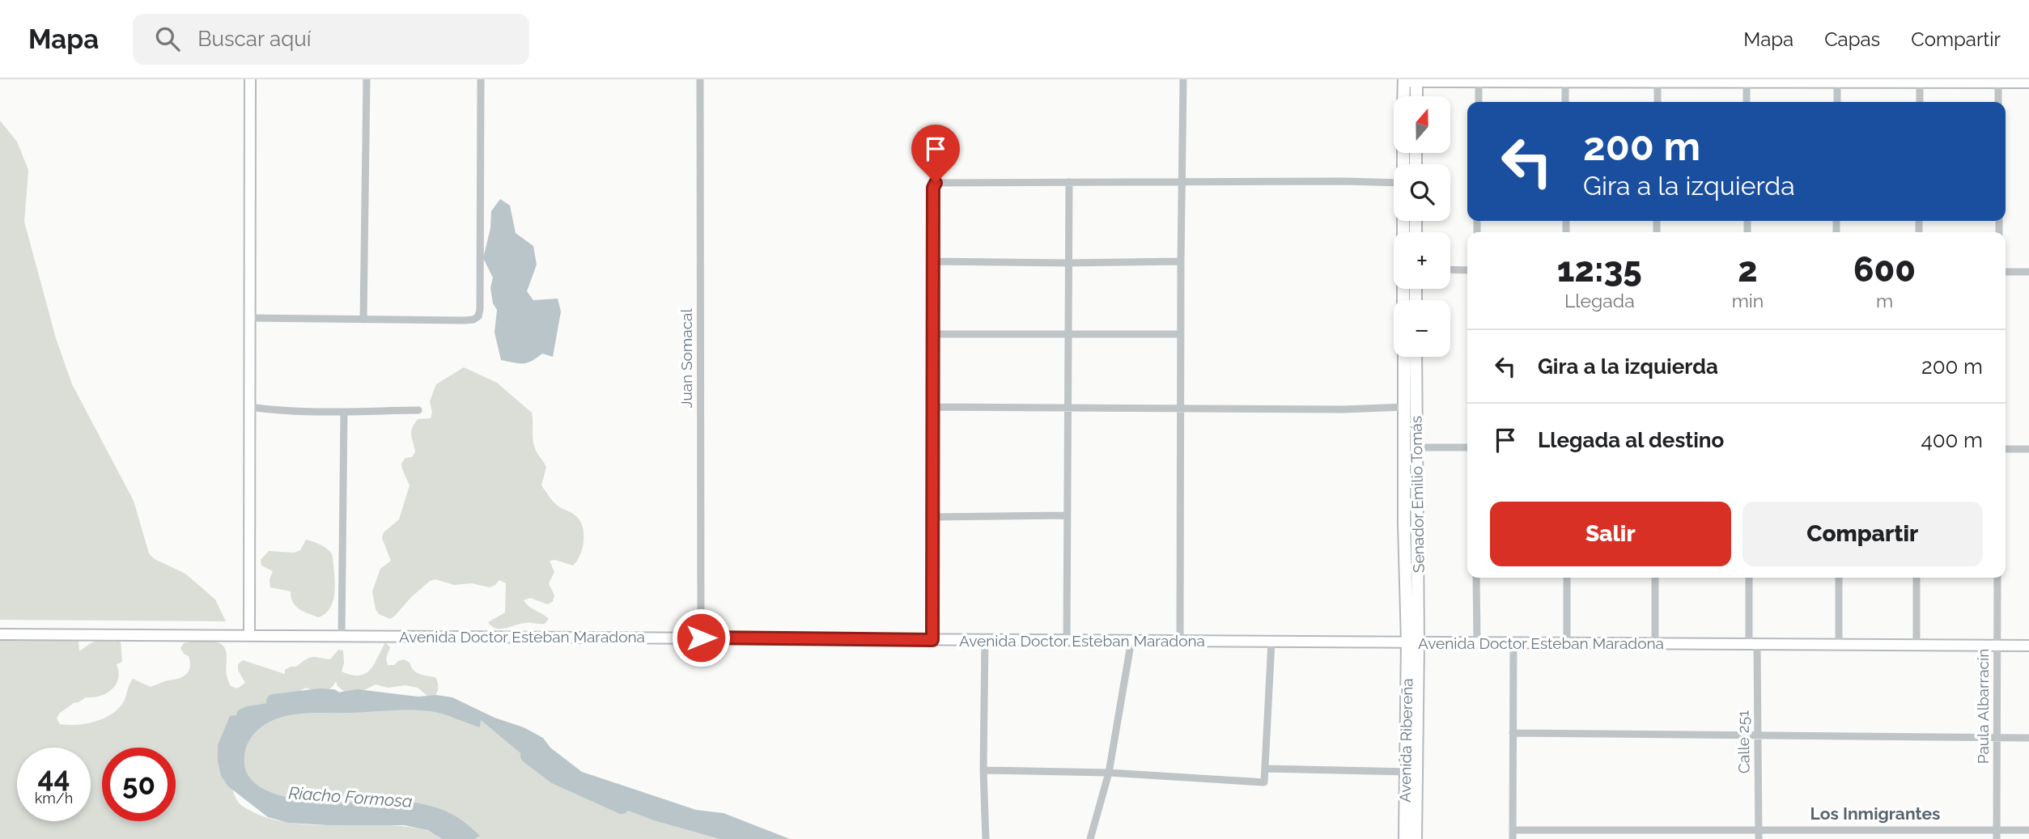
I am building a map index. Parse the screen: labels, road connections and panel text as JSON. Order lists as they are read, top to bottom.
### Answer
{
  "streets": {
    "main road": ["Senador Emilio Tomás", "Avenida Doctor Esteban Maradona", "Avenida Ribereña"],
    "street": ["Juan Somacal", "Paula Albarracín", "Calle 251"]
  },
  "crossings": [
    ["Juan Somacal", "Avenida Doctor Esteban Maradona"],
    ["Senador Emilio Tomás", "Avenida Doctor Esteban Maradona"],
    ["Senador Emilio Tomás", "Avenida Ribereña"],
    ["Avenida Doctor Esteban Maradona", "Paula Albarracín"],
    ["Avenida Doctor Esteban Maradona", "Avenida Ribereña"],
    ["Avenida Doctor Esteban Maradona", "Calle 251"]
  ],
  "districts": ["Los Inmigrantes"],
  "water": ["Riacho Formosa"],
  "north": "top",
  "page": {
    "header": "Mapa",
    "search": "Buscar aquí",
    "nav": ["Mapa", "Capas", "Compartir"],
    "map_buttons": ["+", "−"],
    "turn": ["200 m", "Gira a la izquierda"],
    "eta": [
      "12:35",
      "Llegada",
      "2",
      "min",
      "600",
      "m"
    ],
    "list": [
      {
        "name": "Gira a la izquierda",
        "value": "200 m"
      },
      {
        "name": "Llegada al destino",
        "value": "400 m"
      }
    ],
    "buttons": ["Salir", "Compartir"],
    "speed": "44 km/h",
    "limit": "50"
  }
}
